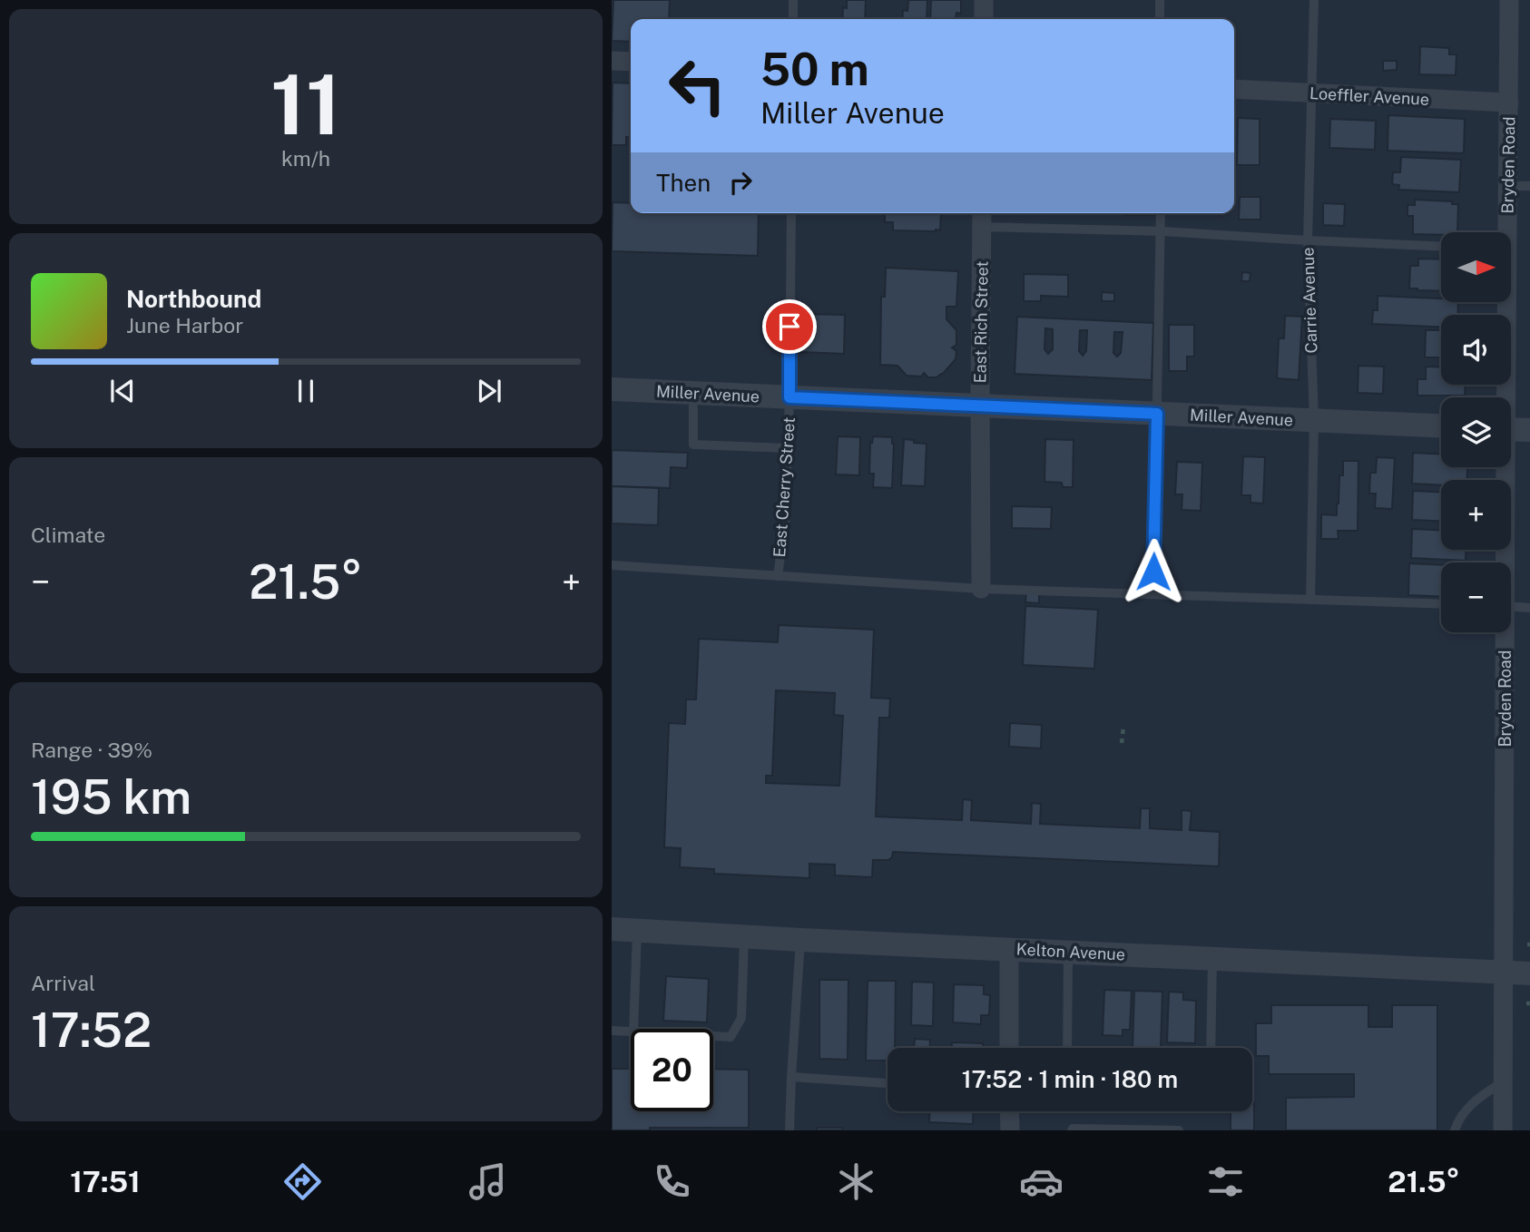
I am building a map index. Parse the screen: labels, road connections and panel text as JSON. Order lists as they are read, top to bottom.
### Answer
{
  "streets": {
    "street": [
      "Loeffler Avenue",
      "Bryden Road",
      "East Rich Street",
      "Miller Avenue",
      "Kelton Avenue"
    ],
    "lane": ["Carrie Avenue", "East Cherry Street"]
  },
  "crossings": [
    ["Loeffler Avenue", "Bryden Road"],
    ["Loeffler Avenue", "Carrie Avenue"],
    ["Bryden Road", "Kelton Avenue"],
    ["Carrie Avenue", "Miller Avenue"],
    ["East Rich Street", "Miller Avenue"],
    ["Miller Avenue", "East Cherry Street"]
  ],
  "north": "right",
  "page": {
    "tile": [
      ["11", "km/h"],
      "Climate",
      ["Range · 39%", "195 km"],
      ["Arrival", "17:52"]
    ],
    "turn": ["50 m", "Miller Avenue"],
    "then": "Then",
    "map_buttons": ["+", "−"],
    "song": ["Northbound", "June Harbor"],
    "heat": ["−", "21.5°", "+"],
    "limit": "20",
    "trip": "17:52 · 1 min · 180 m",
    "tabs": ["17:51", "21.5°"]
  }
}
